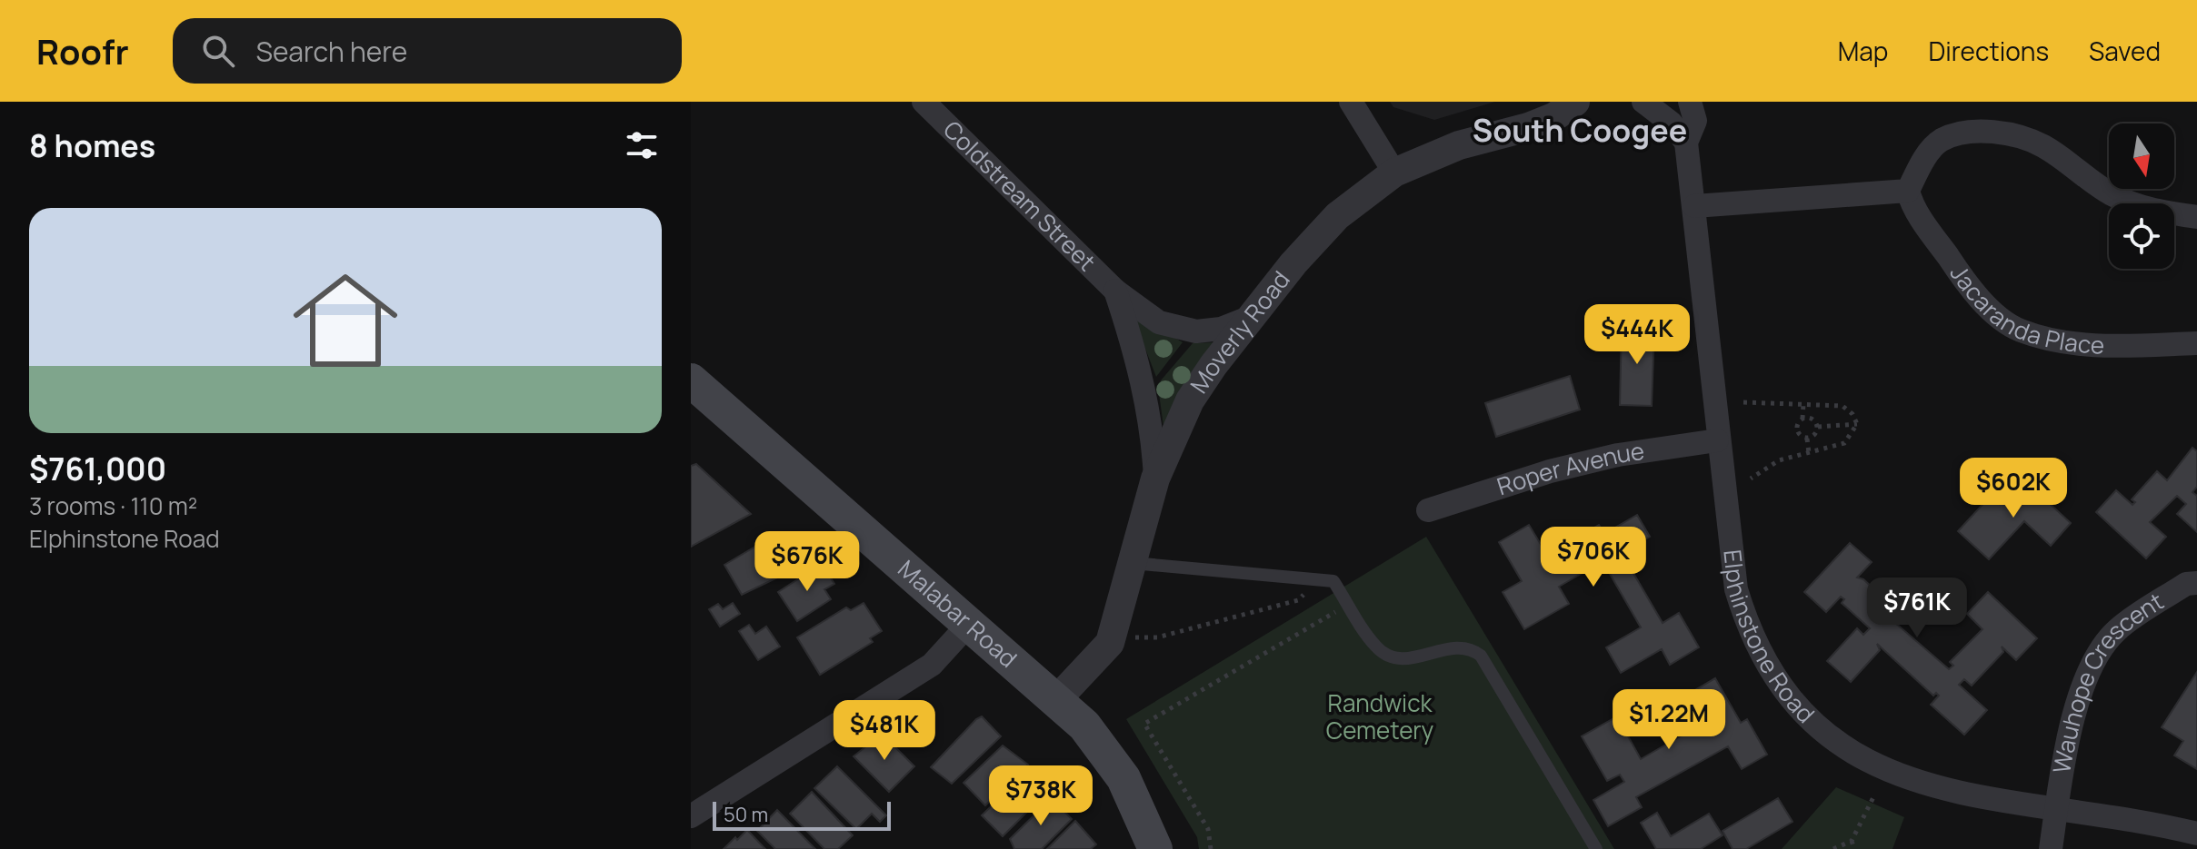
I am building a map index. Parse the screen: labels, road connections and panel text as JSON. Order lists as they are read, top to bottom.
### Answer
{
  "streets": {
    "main road": ["Malabar Road"],
    "street": [
      "Coldstream Street",
      "Jacaranda Place",
      "Moverly Road",
      "Roper Avenue",
      "Elphinstone Road",
      "Wauhope Crescent"
    ]
  },
  "crossings": [
    ["Coldstream Street", "Moverly Road"],
    ["Moverly Road", "Malabar Road"],
    ["Roper Avenue", "Elphinstone Road"],
    ["Elphinstone Road", "Wauhope Crescent"]
  ],
  "districts": ["South Coogee"],
  "parks": ["Randwick Cemetery"],
  "scale_bar": "50 m",
  "north": "bottom",
  "page": {
    "header": "Roofr",
    "search": "Search here",
    "nav": ["Map", "Directions", "Saved"],
    "heading": "8 homes",
    "list": [
      {
        "name": "$761,000",
        "note": "3 rooms · 110 m² · Elphinstone Road"
      }
    ],
    "price": [
      "$444K",
      "$602K",
      "$706K",
      "$676K",
      "$761K",
      "$1.22M",
      "$481K",
      "$738K"
    ],
    "scale": "50 m"
  }
}
